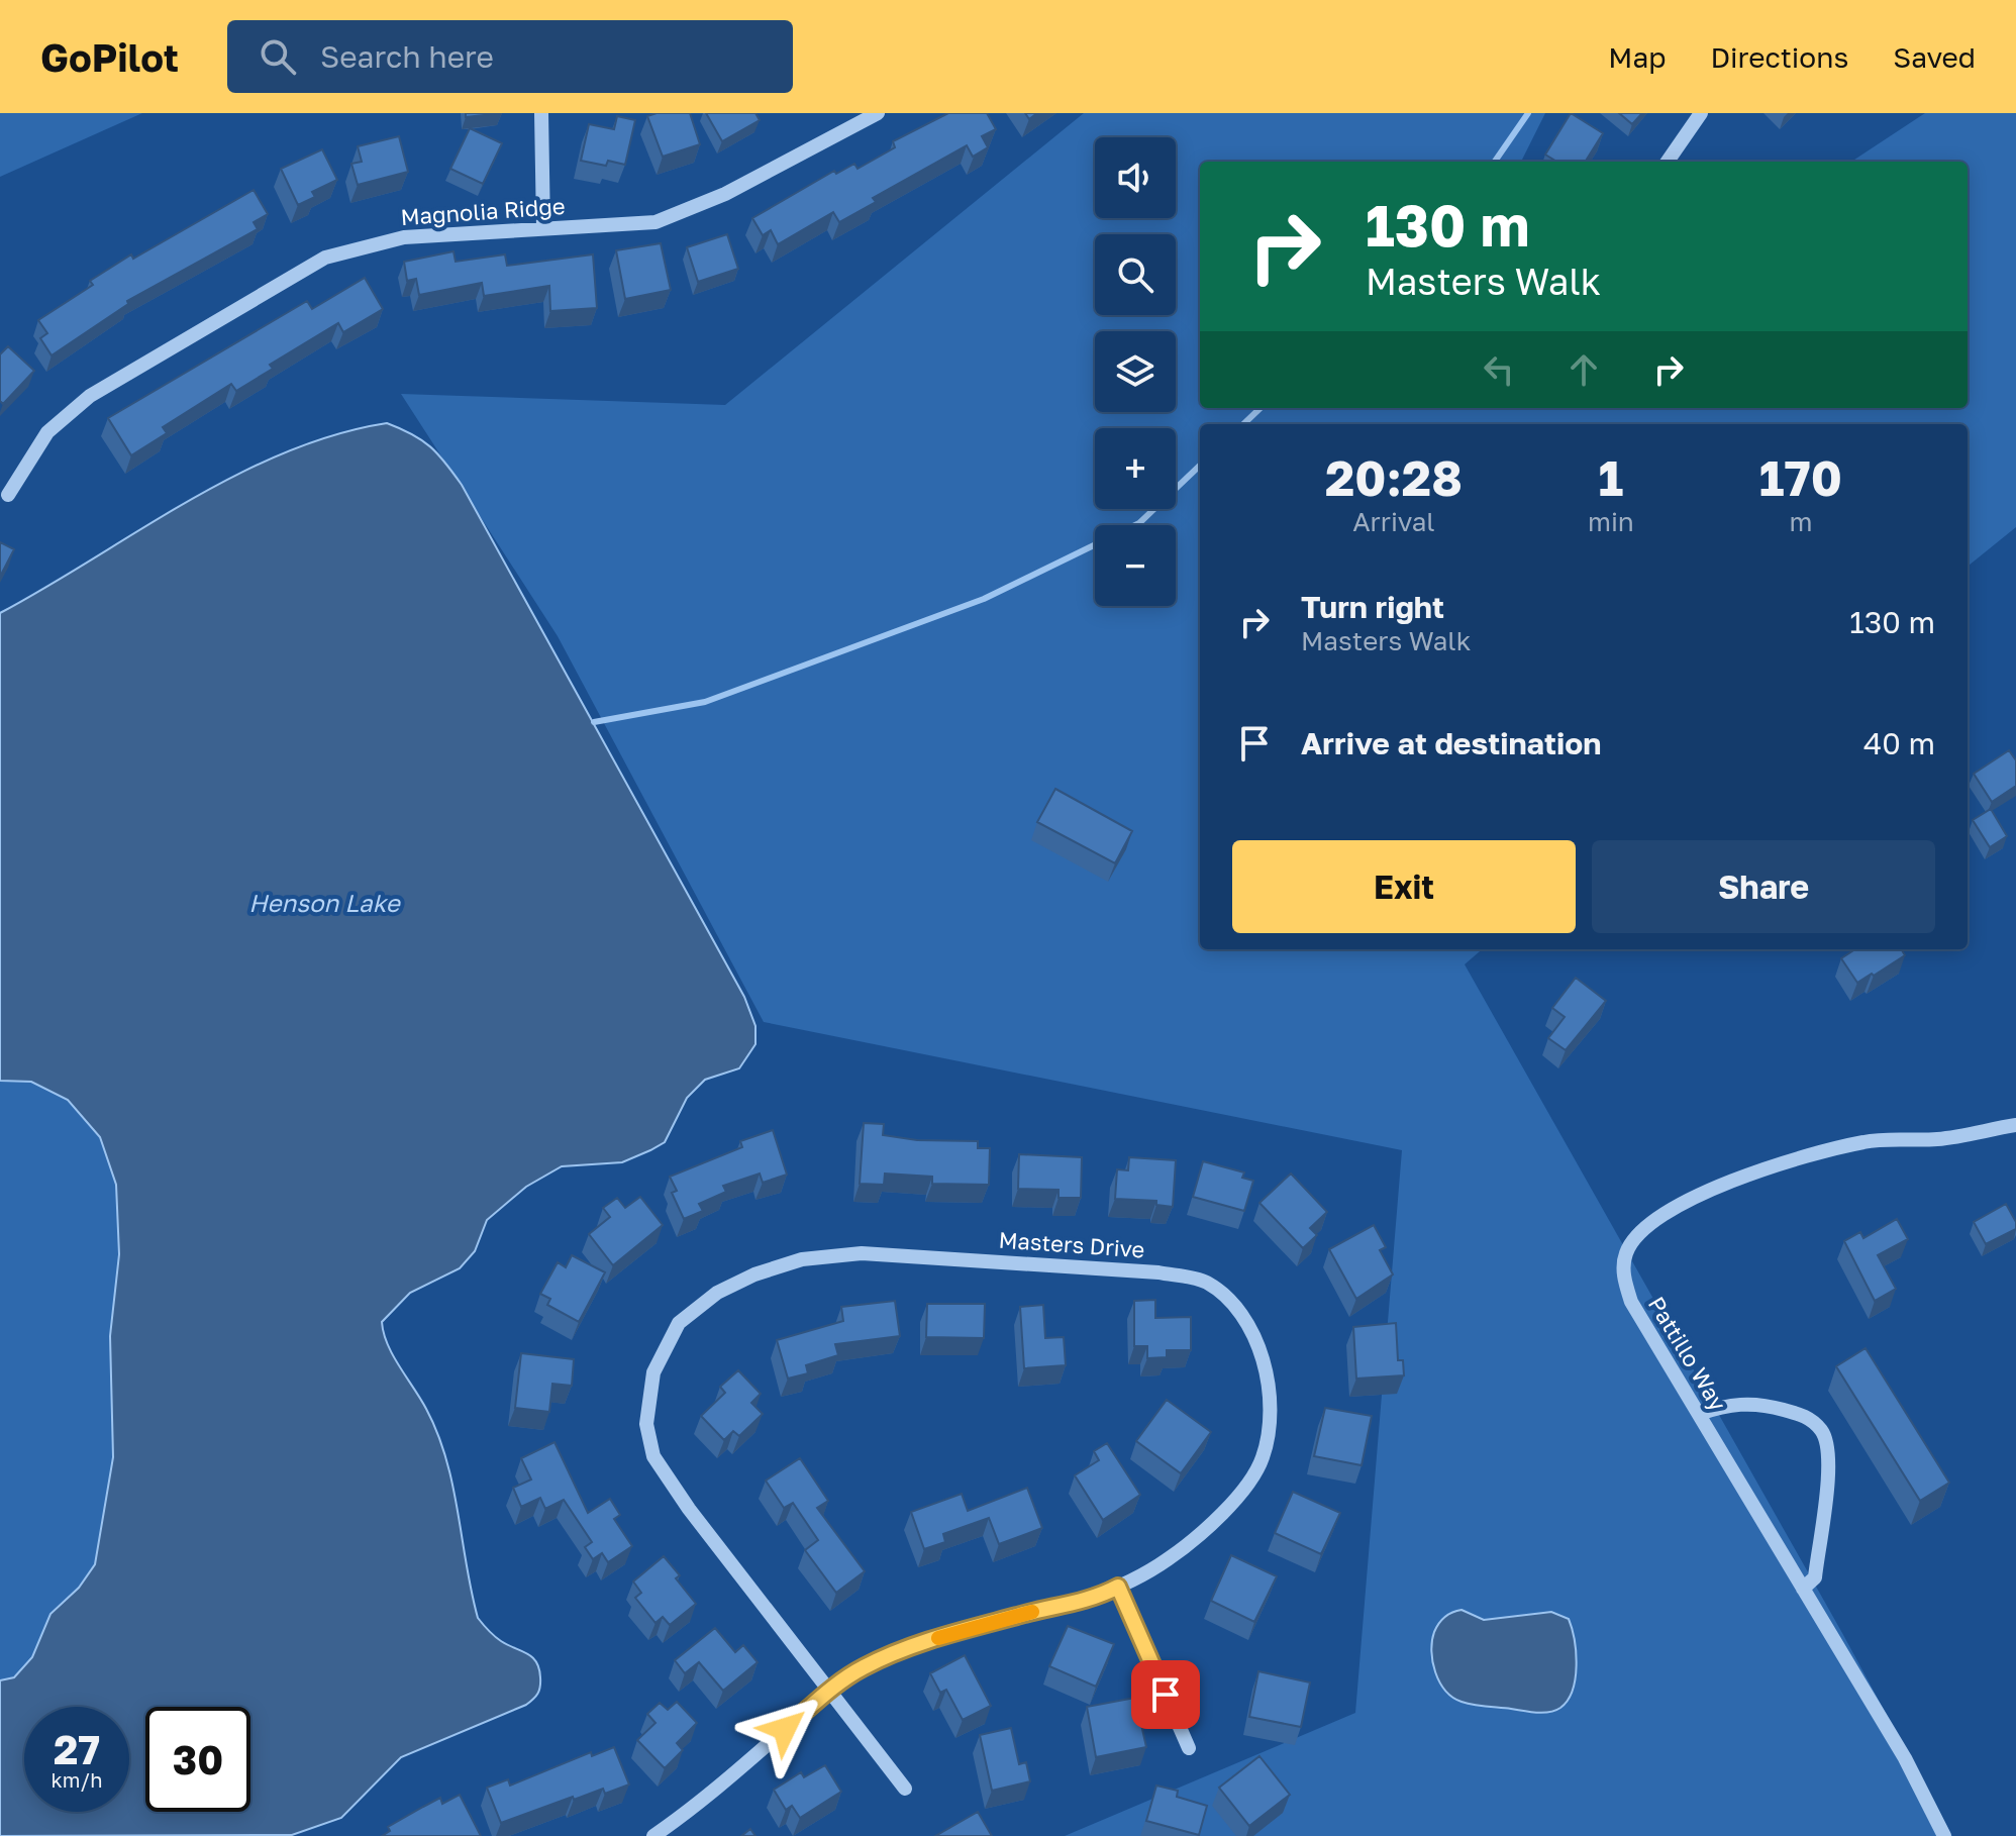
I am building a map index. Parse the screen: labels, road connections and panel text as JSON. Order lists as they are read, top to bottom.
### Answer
{
  "streets": {
    "street": ["Magnolia Ridge", "Masters Drive", "Pattillo Way"]
  },
  "water": ["Henson Lake"],
  "page": {
    "header": "GoPilot",
    "search": "Search here",
    "nav": ["Map", "Directions", "Saved"],
    "map_buttons": ["+", "−"],
    "turn": ["130 m", "Masters Walk"],
    "eta": [
      "20:28",
      "Arrival",
      "1",
      "min",
      "170",
      "m"
    ],
    "list": [
      {
        "name": "Turn right",
        "note": "Masters Walk",
        "value": "130 m"
      },
      {
        "name": "Arrive at destination",
        "value": "40 m"
      }
    ],
    "buttons": ["Exit", "Share"],
    "speed": "27 km/h",
    "limit": "30"
  }
}
